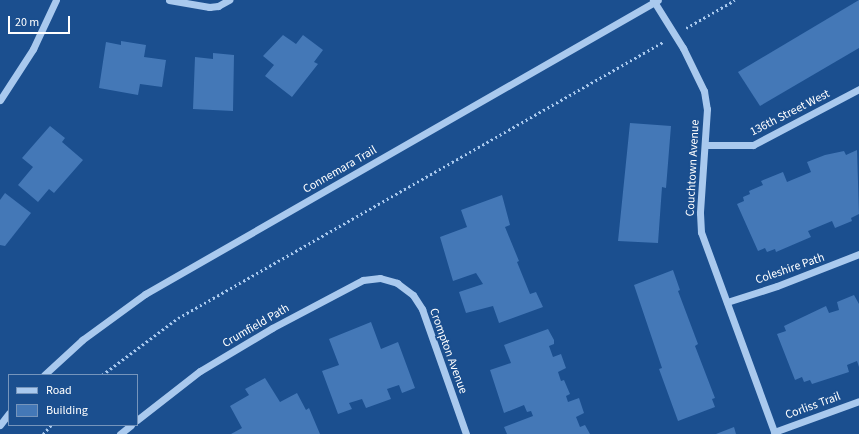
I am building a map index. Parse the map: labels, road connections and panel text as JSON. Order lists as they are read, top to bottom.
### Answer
{
  "streets": {
    "street": [
      "136th Street West",
      "Couchtown Avenue",
      "Connemara Trail",
      "Coleshire Path",
      "Crumfield Path",
      "Crompton Avenue",
      "Corliss Trail"
    ]
  },
  "crossings": [
    ["136th Street West", "Couchtown Avenue"],
    ["Couchtown Avenue", "Connemara Trail"],
    ["Couchtown Avenue", "Coleshire Path"],
    ["Couchtown Avenue", "Corliss Trail"],
    ["Crumfield Path", "Crompton Avenue"]
  ],
  "legend": ["Road", "Building"],
  "scale_bar": "20 m"
}
